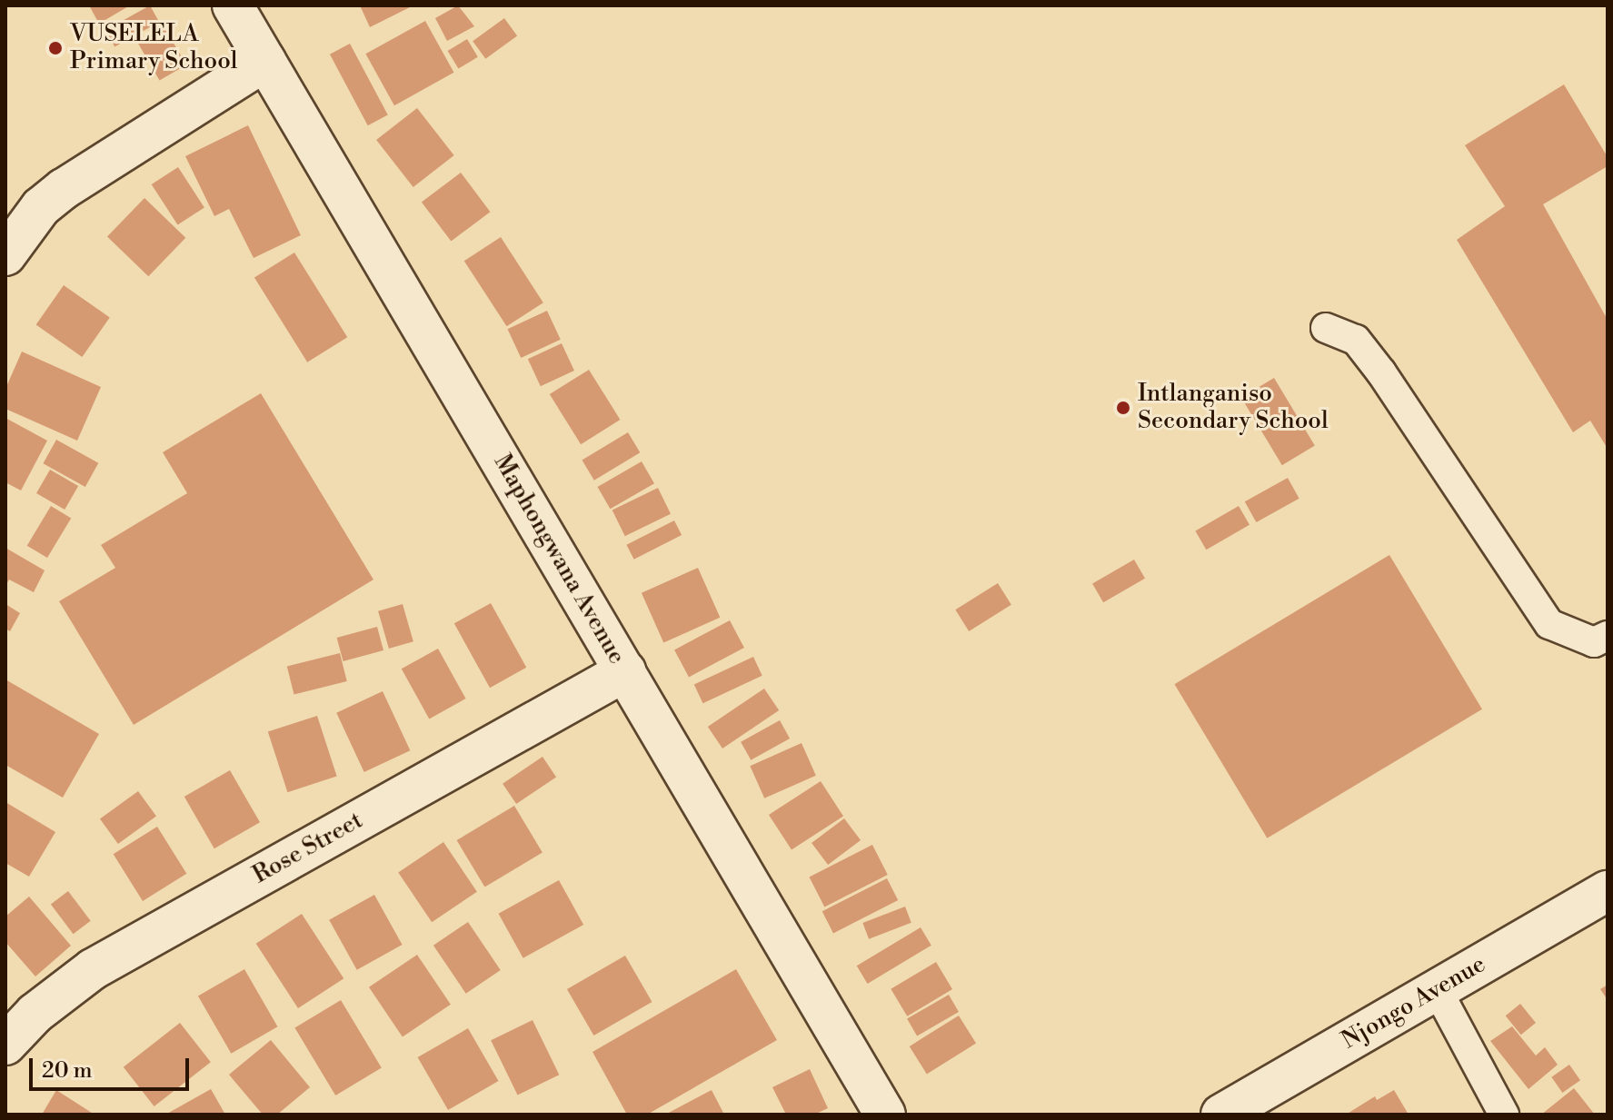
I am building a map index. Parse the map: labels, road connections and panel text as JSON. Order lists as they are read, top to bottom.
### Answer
{
  "streets": {
    "street": ["Maphongwana Avenue", "Rose Street", "Njongo Avenue"]
  },
  "crossings": [
    ["Maphongwana Avenue", "Rose Street"]
  ],
  "places": ["VUSELELA Primary School", "Intlanganiso Secondary School"],
  "scale_bar": "20 m"
}
